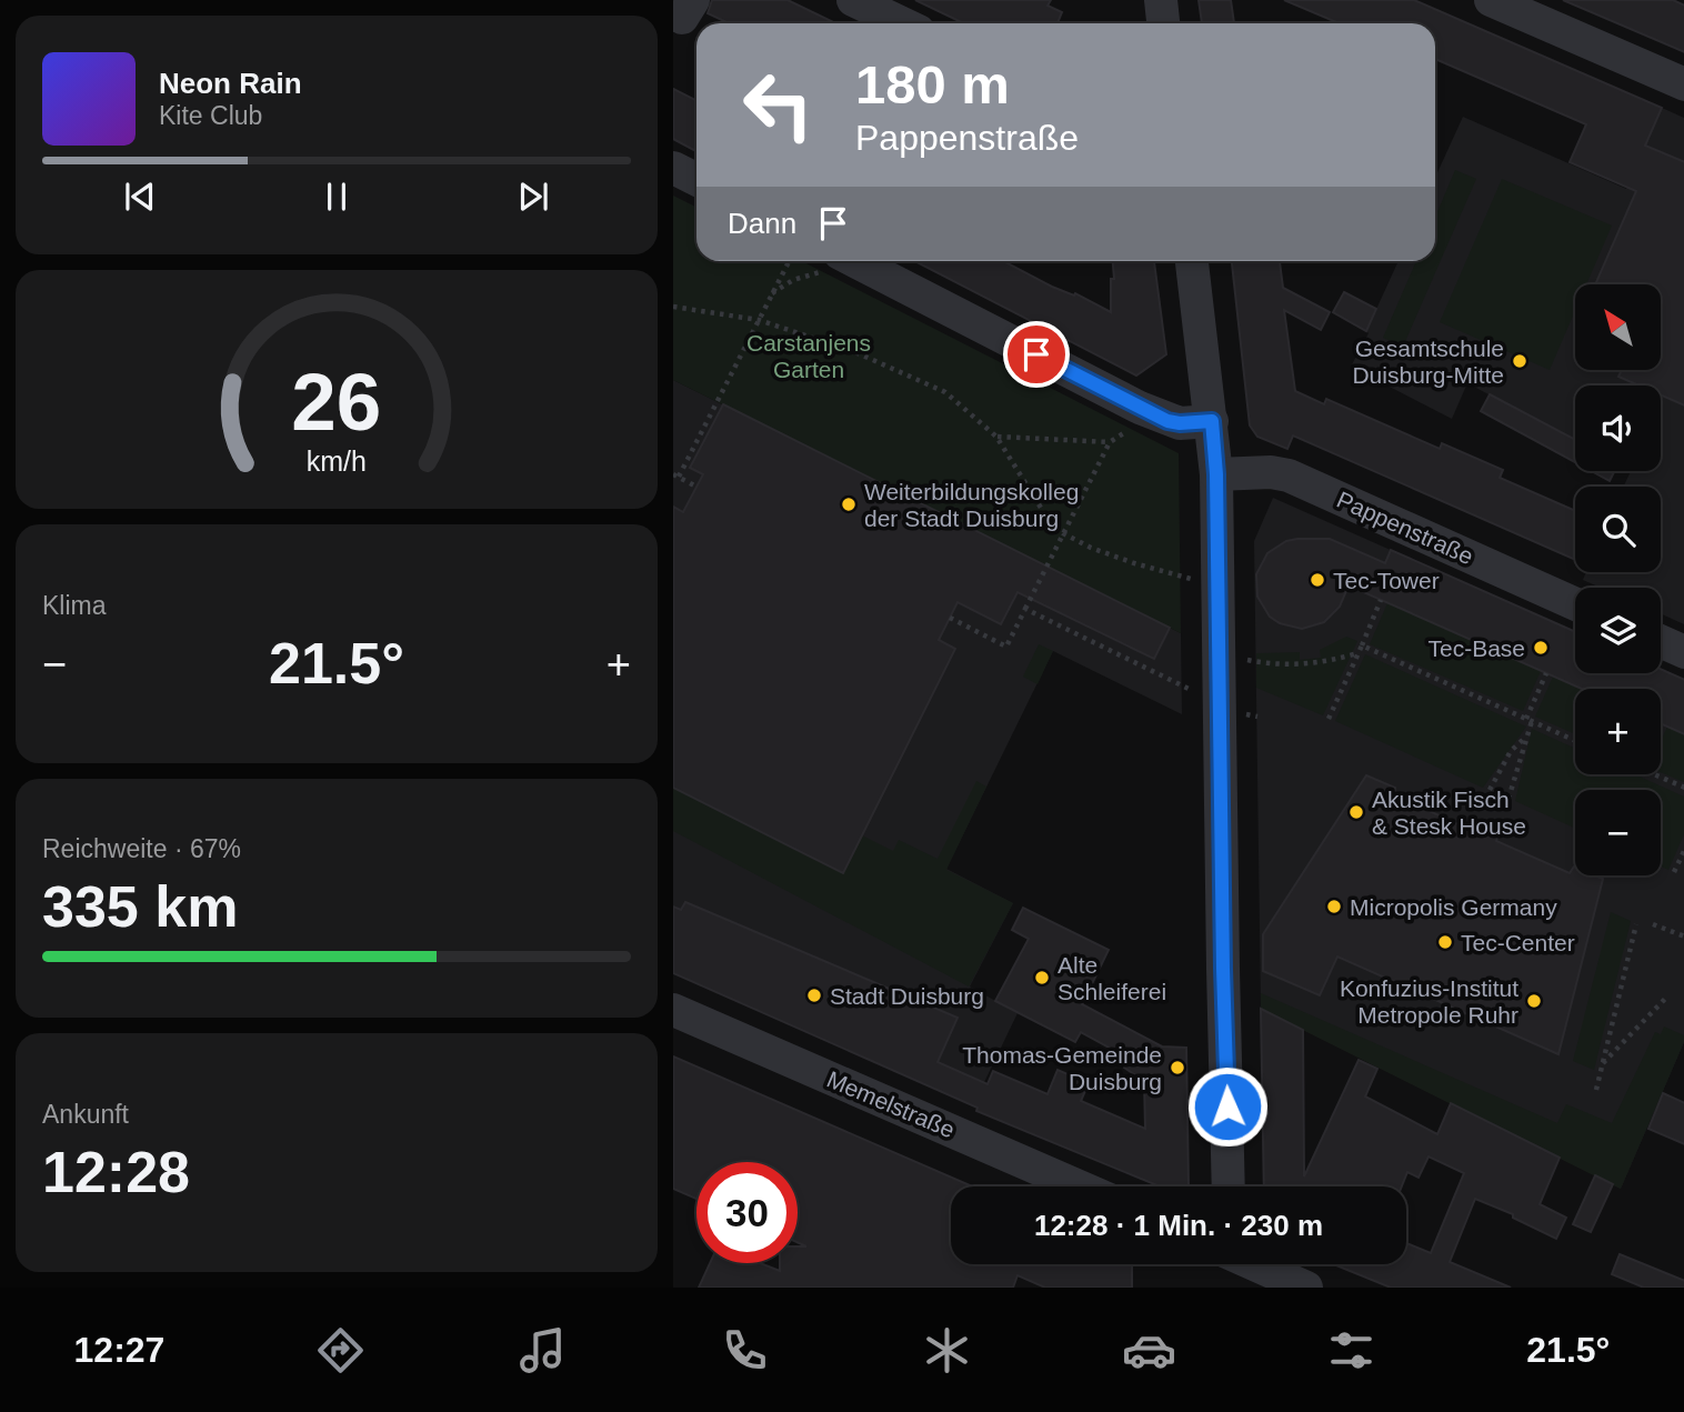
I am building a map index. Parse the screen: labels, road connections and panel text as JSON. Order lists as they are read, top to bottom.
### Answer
{
  "streets": {
    "street": ["Pappenstraße", "Memelstraße"]
  },
  "parks": ["Carstanjens Garten"],
  "places": [
    "Gesamtschule Duisburg-Mitte",
    "Weiterbildungskolleg der Stadt Duisburg",
    "Tec-Tower",
    "Tec-Base",
    "Akustik Fisch & Stesk House",
    "Micropolis Germany",
    "Tec-Center",
    "Alte Schleiferei",
    "Stadt Duisburg",
    "Konfuzius-Institut Metropole Ruhr",
    "Thomas-Gemeinde Duisburg"
  ],
  "north": "top left",
  "page": {
    "turn": ["180 m", "Pappenstraße"],
    "song": ["Neon Rain", "Kite Club"],
    "then": "Dann",
    "map_buttons": ["+", "−"],
    "tile": [
      "Klima",
      ["Reichweite · 67%", "335 km"],
      ["Ankunft", "12:28"]
    ],
    "heat": ["−", "21.5°", "+"],
    "limit": "30",
    "trip": "12:28 · 1 Min. · 230 m",
    "tabs": ["12:27", "21.5°"],
    "gauge": ["26", "km/h"]
  }
}
